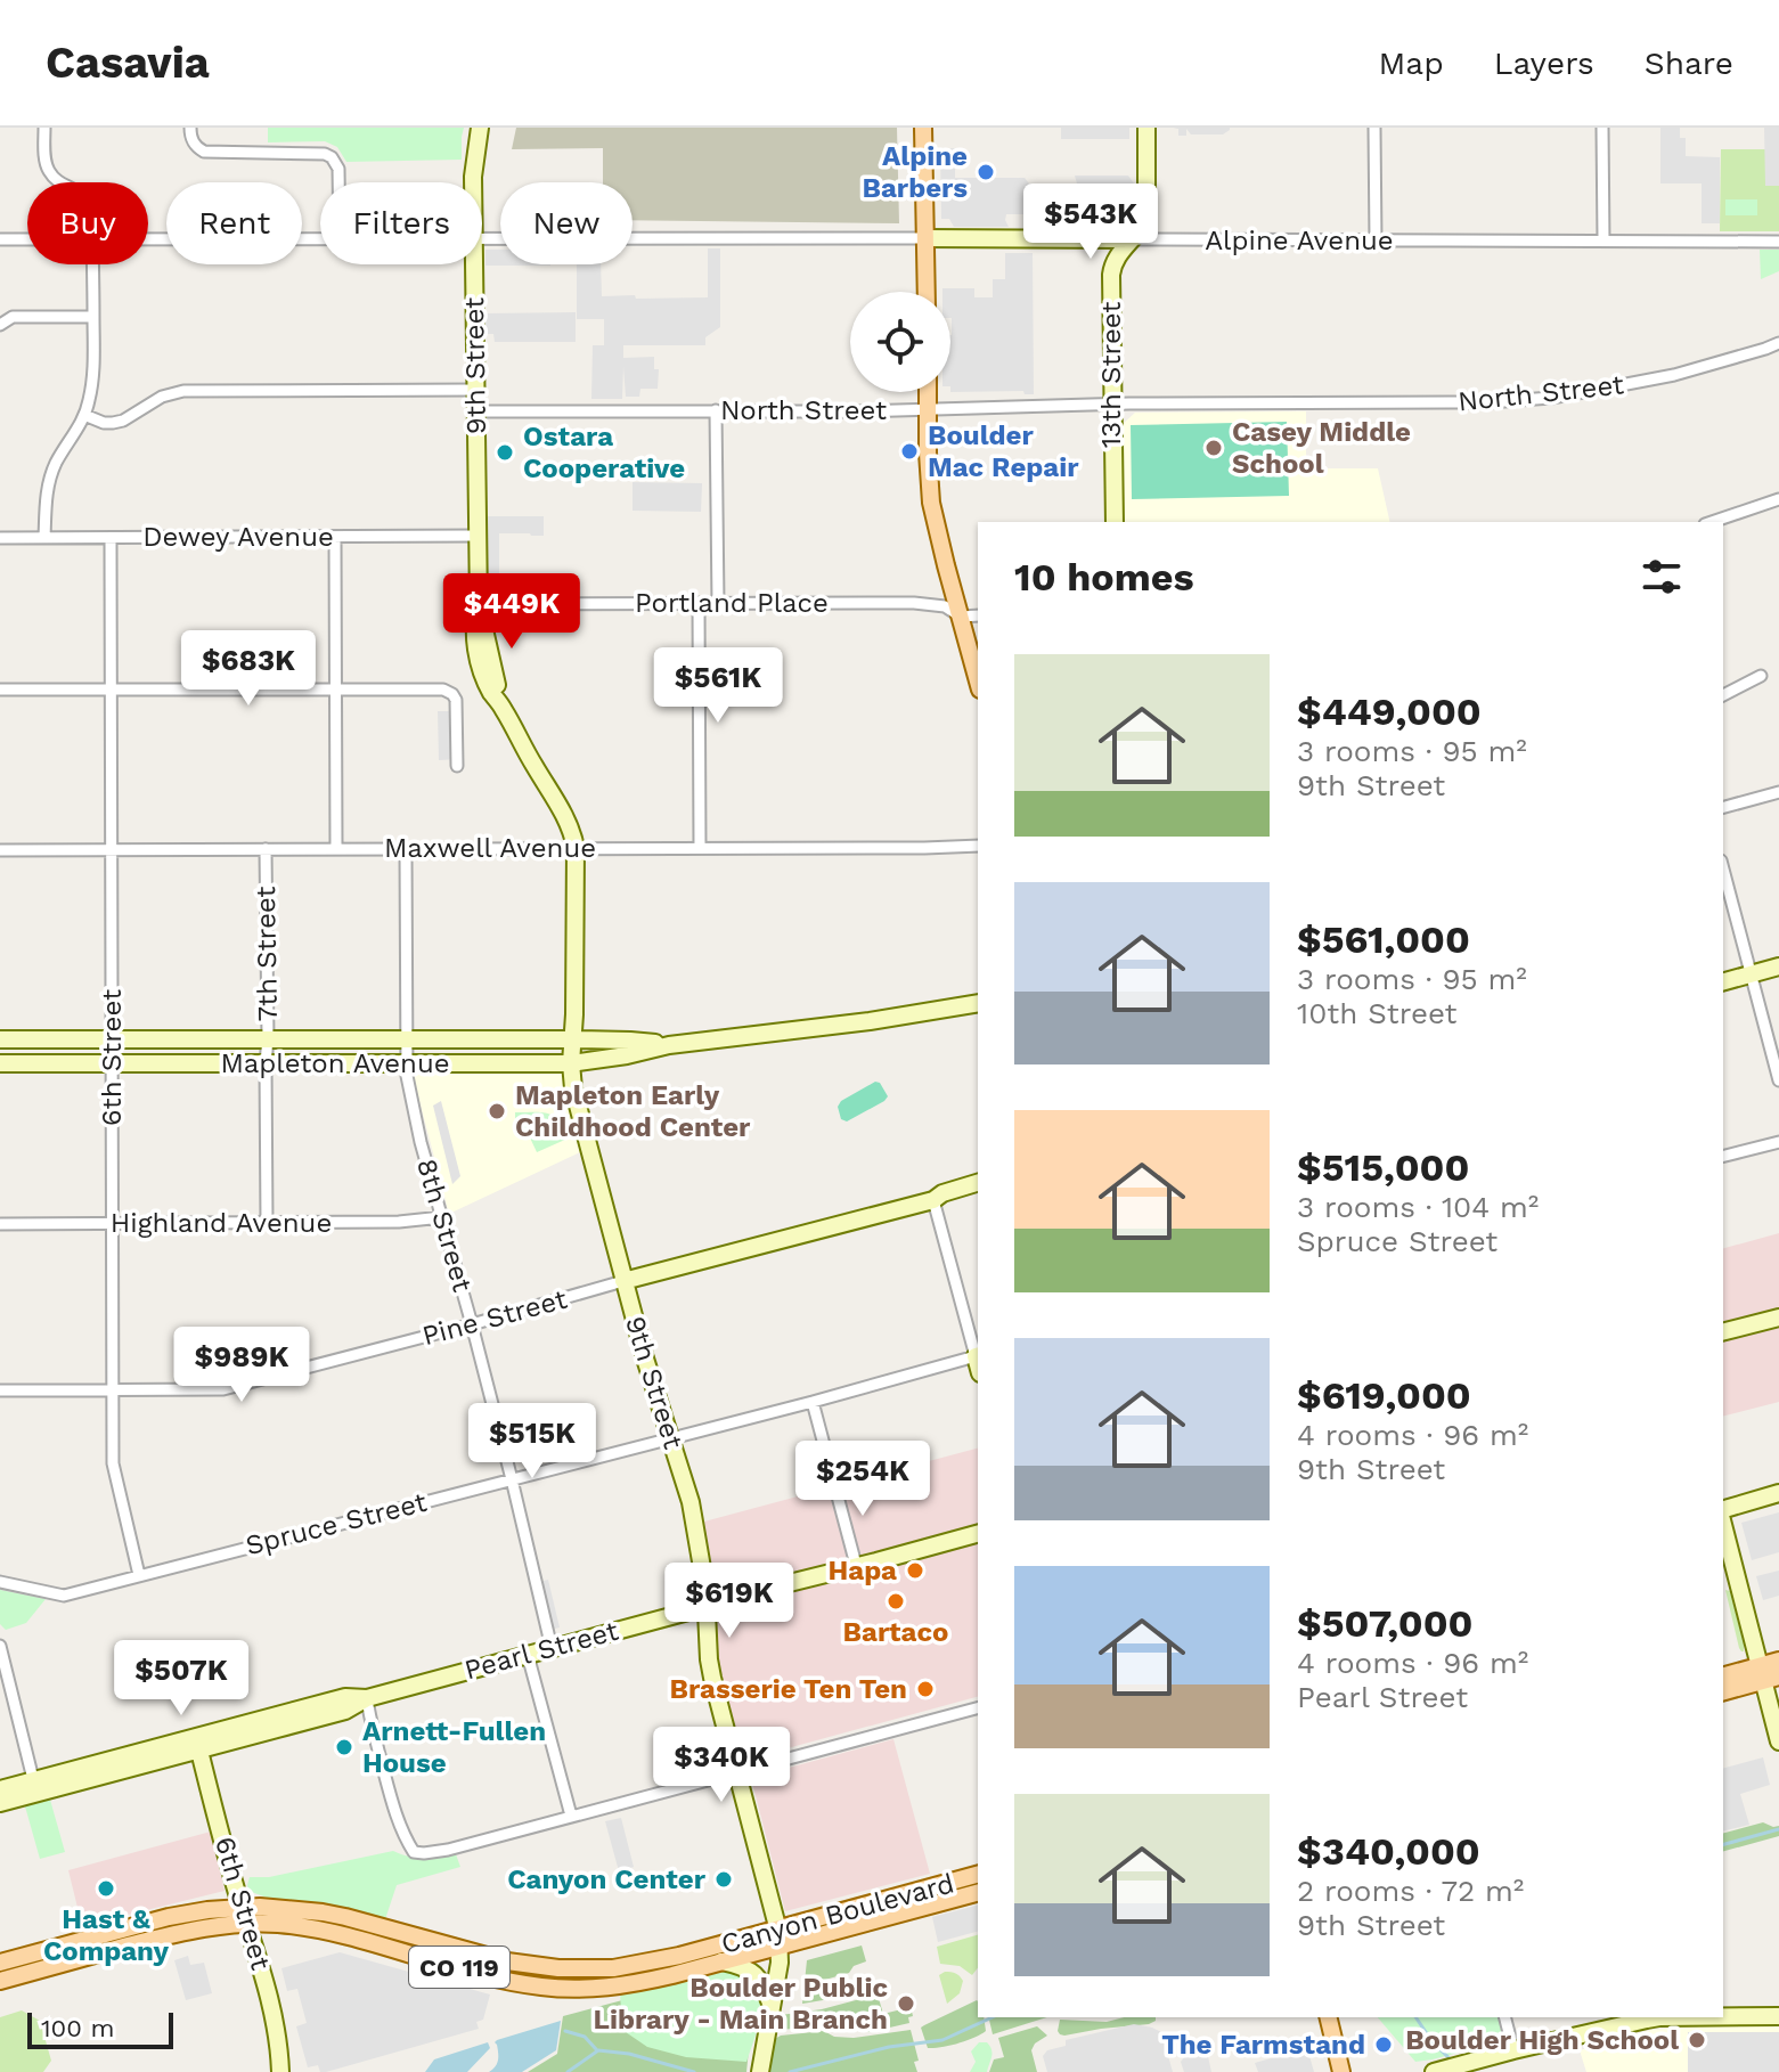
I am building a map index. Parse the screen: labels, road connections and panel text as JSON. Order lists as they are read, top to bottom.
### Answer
{
  "streets": {
    "main road": ["Canyon Boulevard", "CO 119"],
    "street": [
      "Alpine Avenue",
      "9th Street",
      "13th Street",
      "North Street",
      "Dewey Avenue",
      "Portland Place",
      "Maxwell Avenue",
      "7th Street",
      "6th Street",
      "Mapleton Avenue",
      "Highland Avenue",
      "8th Street",
      "Pine Street",
      "Spruce Street",
      "Pearl Street"
    ]
  },
  "crossings": [
    ["Alpine Avenue", "13th Street"],
    ["9th Street", "North Street"],
    ["9th Street", "Dewey Avenue"],
    ["9th Street", "Portland Place"],
    ["9th Street", "Maxwell Avenue"],
    ["9th Street", "Mapleton Avenue"],
    ["9th Street", "Pine Street"],
    ["9th Street", "Spruce Street"],
    ["9th Street", "Pearl Street"],
    ["9th Street", "Canyon Boulevard"],
    ["13th Street", "North Street"],
    ["Dewey Avenue", "6th Street"],
    ["Maxwell Avenue", "7th Street"],
    ["Maxwell Avenue", "6th Street"],
    ["Maxwell Avenue", "8th Street"],
    ["7th Street", "Mapleton Avenue"],
    ["7th Street", "Highland Avenue"],
    ["6th Street", "Mapleton Avenue"],
    ["6th Street", "Highland Avenue"],
    ["6th Street", "Pine Street"],
    ["6th Street", "Spruce Street"],
    ["6th Street", "Pearl Street"],
    ["6th Street", "Canyon Boulevard"],
    ["Mapleton Avenue", "8th Street"],
    ["Highland Avenue", "8th Street"],
    ["8th Street", "Pine Street"],
    ["8th Street", "Spruce Street"],
    ["8th Street", "Pearl Street"]
  ],
  "places": [
    "Alpine Barbers",
    "Casey Middle School",
    "Boulder Mac Repair",
    "Ostara Cooperative",
    "Mapleton Early Childhood Center",
    "Hapa",
    "Bartaco",
    "Brasserie Ten Ten",
    "Arnett-Fullen House",
    "Canyon Center",
    "Hast & Company",
    "Boulder Public Library - Main Branch",
    "Boulder High School",
    "The Farmstand"
  ],
  "scale_bar": "100 m",
  "page": {
    "header": "Casavia",
    "nav": ["Map", "Layers", "Share"],
    "chip": [
      "Buy",
      "Rent",
      "Filters",
      "New"
    ],
    "price": [
      "$543K",
      "$449K",
      "$683K",
      "$561K",
      "$989K",
      "$515K",
      "$254K",
      "$619K",
      "$507K",
      "$340K"
    ],
    "heading": "10 homes",
    "list": [
      {
        "name": "$449,000",
        "note": "3 rooms · 95 m² · 9th Street"
      },
      {
        "name": "$561,000",
        "note": "3 rooms · 95 m² · 10th Street"
      },
      {
        "name": "$515,000",
        "note": "3 rooms · 104 m² · Spruce Street"
      },
      {
        "name": "$619,000",
        "note": "4 rooms · 96 m² · 9th Street"
      },
      {
        "name": "$507,000",
        "note": "4 rooms · 96 m² · Pearl Street"
      },
      {
        "name": "$340,000",
        "note": "2 rooms · 72 m² · 9th Street"
      }
    ],
    "scale": "100 m"
  }
}
